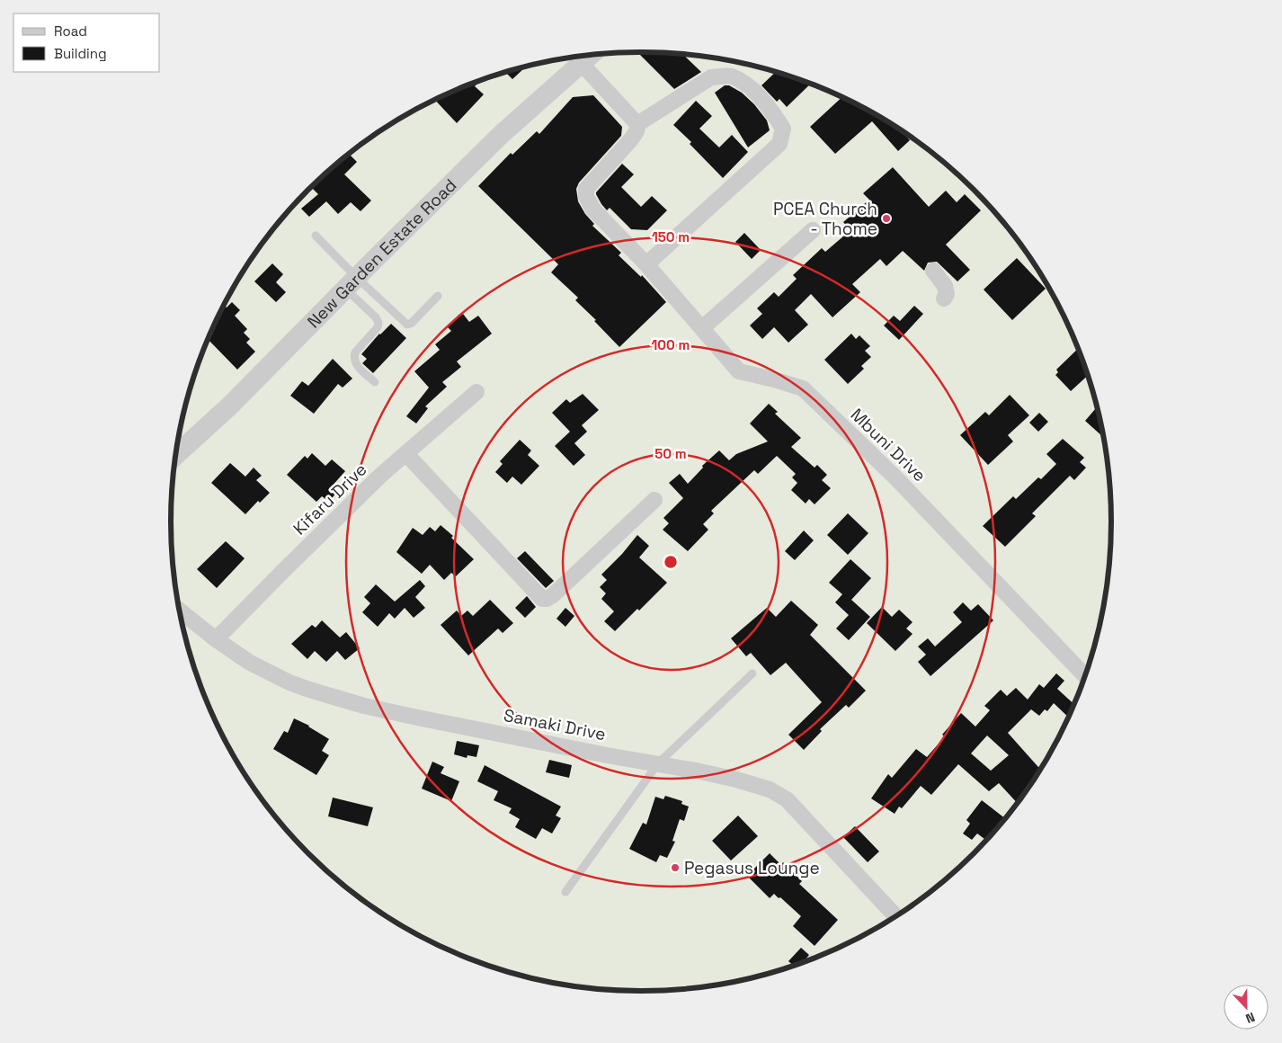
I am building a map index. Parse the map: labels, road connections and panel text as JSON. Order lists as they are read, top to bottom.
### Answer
{
  "streets": {
    "street": [
      "New Garden Estate Road",
      "Mbuni Drive",
      "Kifaru Drive",
      "Samaki Drive"
    ]
  },
  "crossings": [
    ["Kifaru Drive", "Samaki Drive"]
  ],
  "places": ["PCEA Church - Thome", "Pegasus Lounge"],
  "legend": ["Road", "Building"],
  "north": "bottom",
  "rings": ["150 m", "100 m", "50 m"]
}
